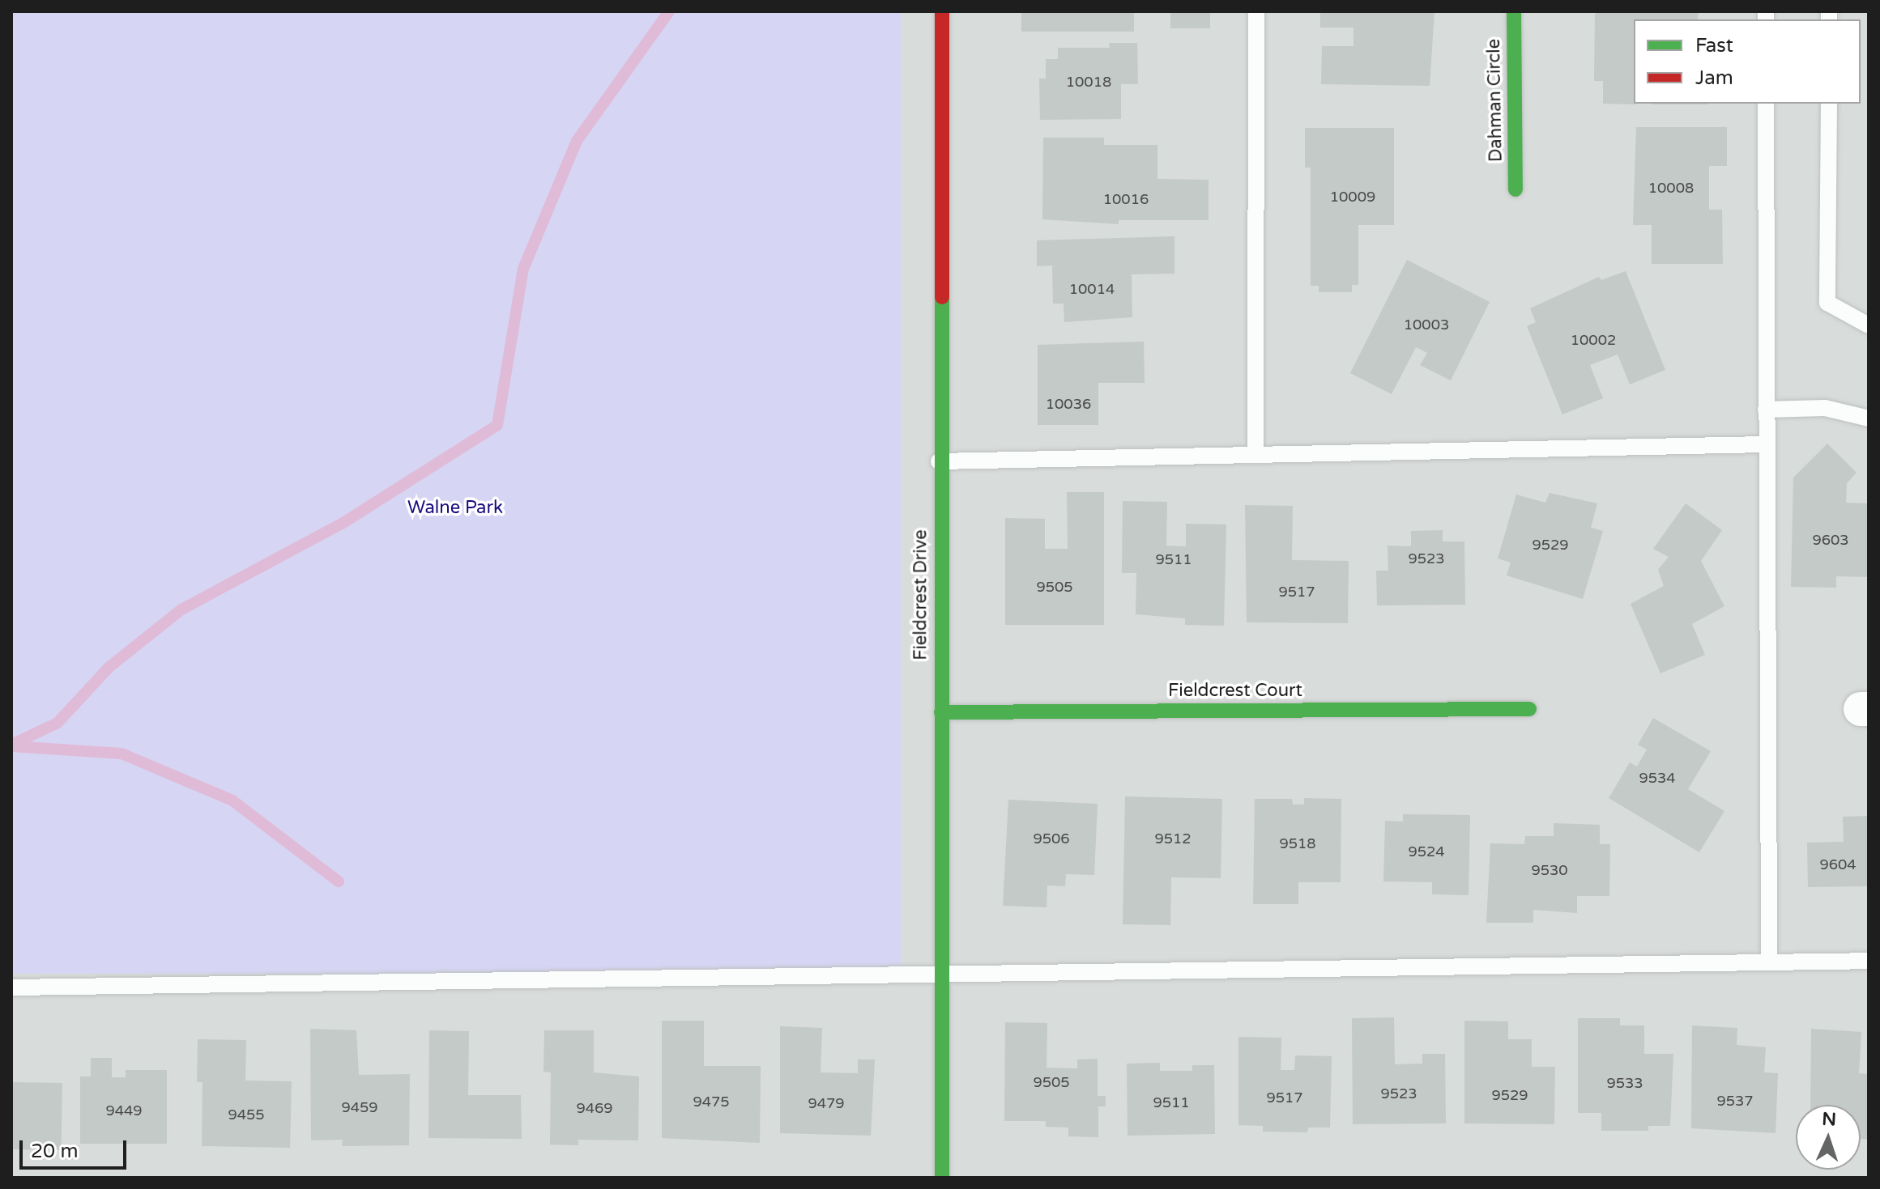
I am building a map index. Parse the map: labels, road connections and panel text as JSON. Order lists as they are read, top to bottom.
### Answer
{
  "streets": {
    "street": ["Dahman Circle", "Fieldcrest Drive", "Fieldcrest Court"]
  },
  "crossings": [
    ["Fieldcrest Drive", "Fieldcrest Court"]
  ],
  "parks": ["Walne Park"],
  "house_numbers": [
    "10018",
    "10008",
    "10009",
    "10016",
    "10014",
    "10003",
    "10002",
    "10036",
    "9603",
    "9529",
    "9523",
    "9511",
    "9505",
    "9517",
    "9534",
    "9506",
    "9512",
    "9518",
    "9524",
    "9604",
    "9530",
    "9505",
    "9533",
    "9523",
    "9529",
    "9517",
    "9537",
    "9475",
    "9511",
    "9479",
    "9459",
    "9469",
    "9449",
    "9455"
  ],
  "legend": ["Fast", "Jam"],
  "scale_bar": "20 m",
  "north": "top"
}
